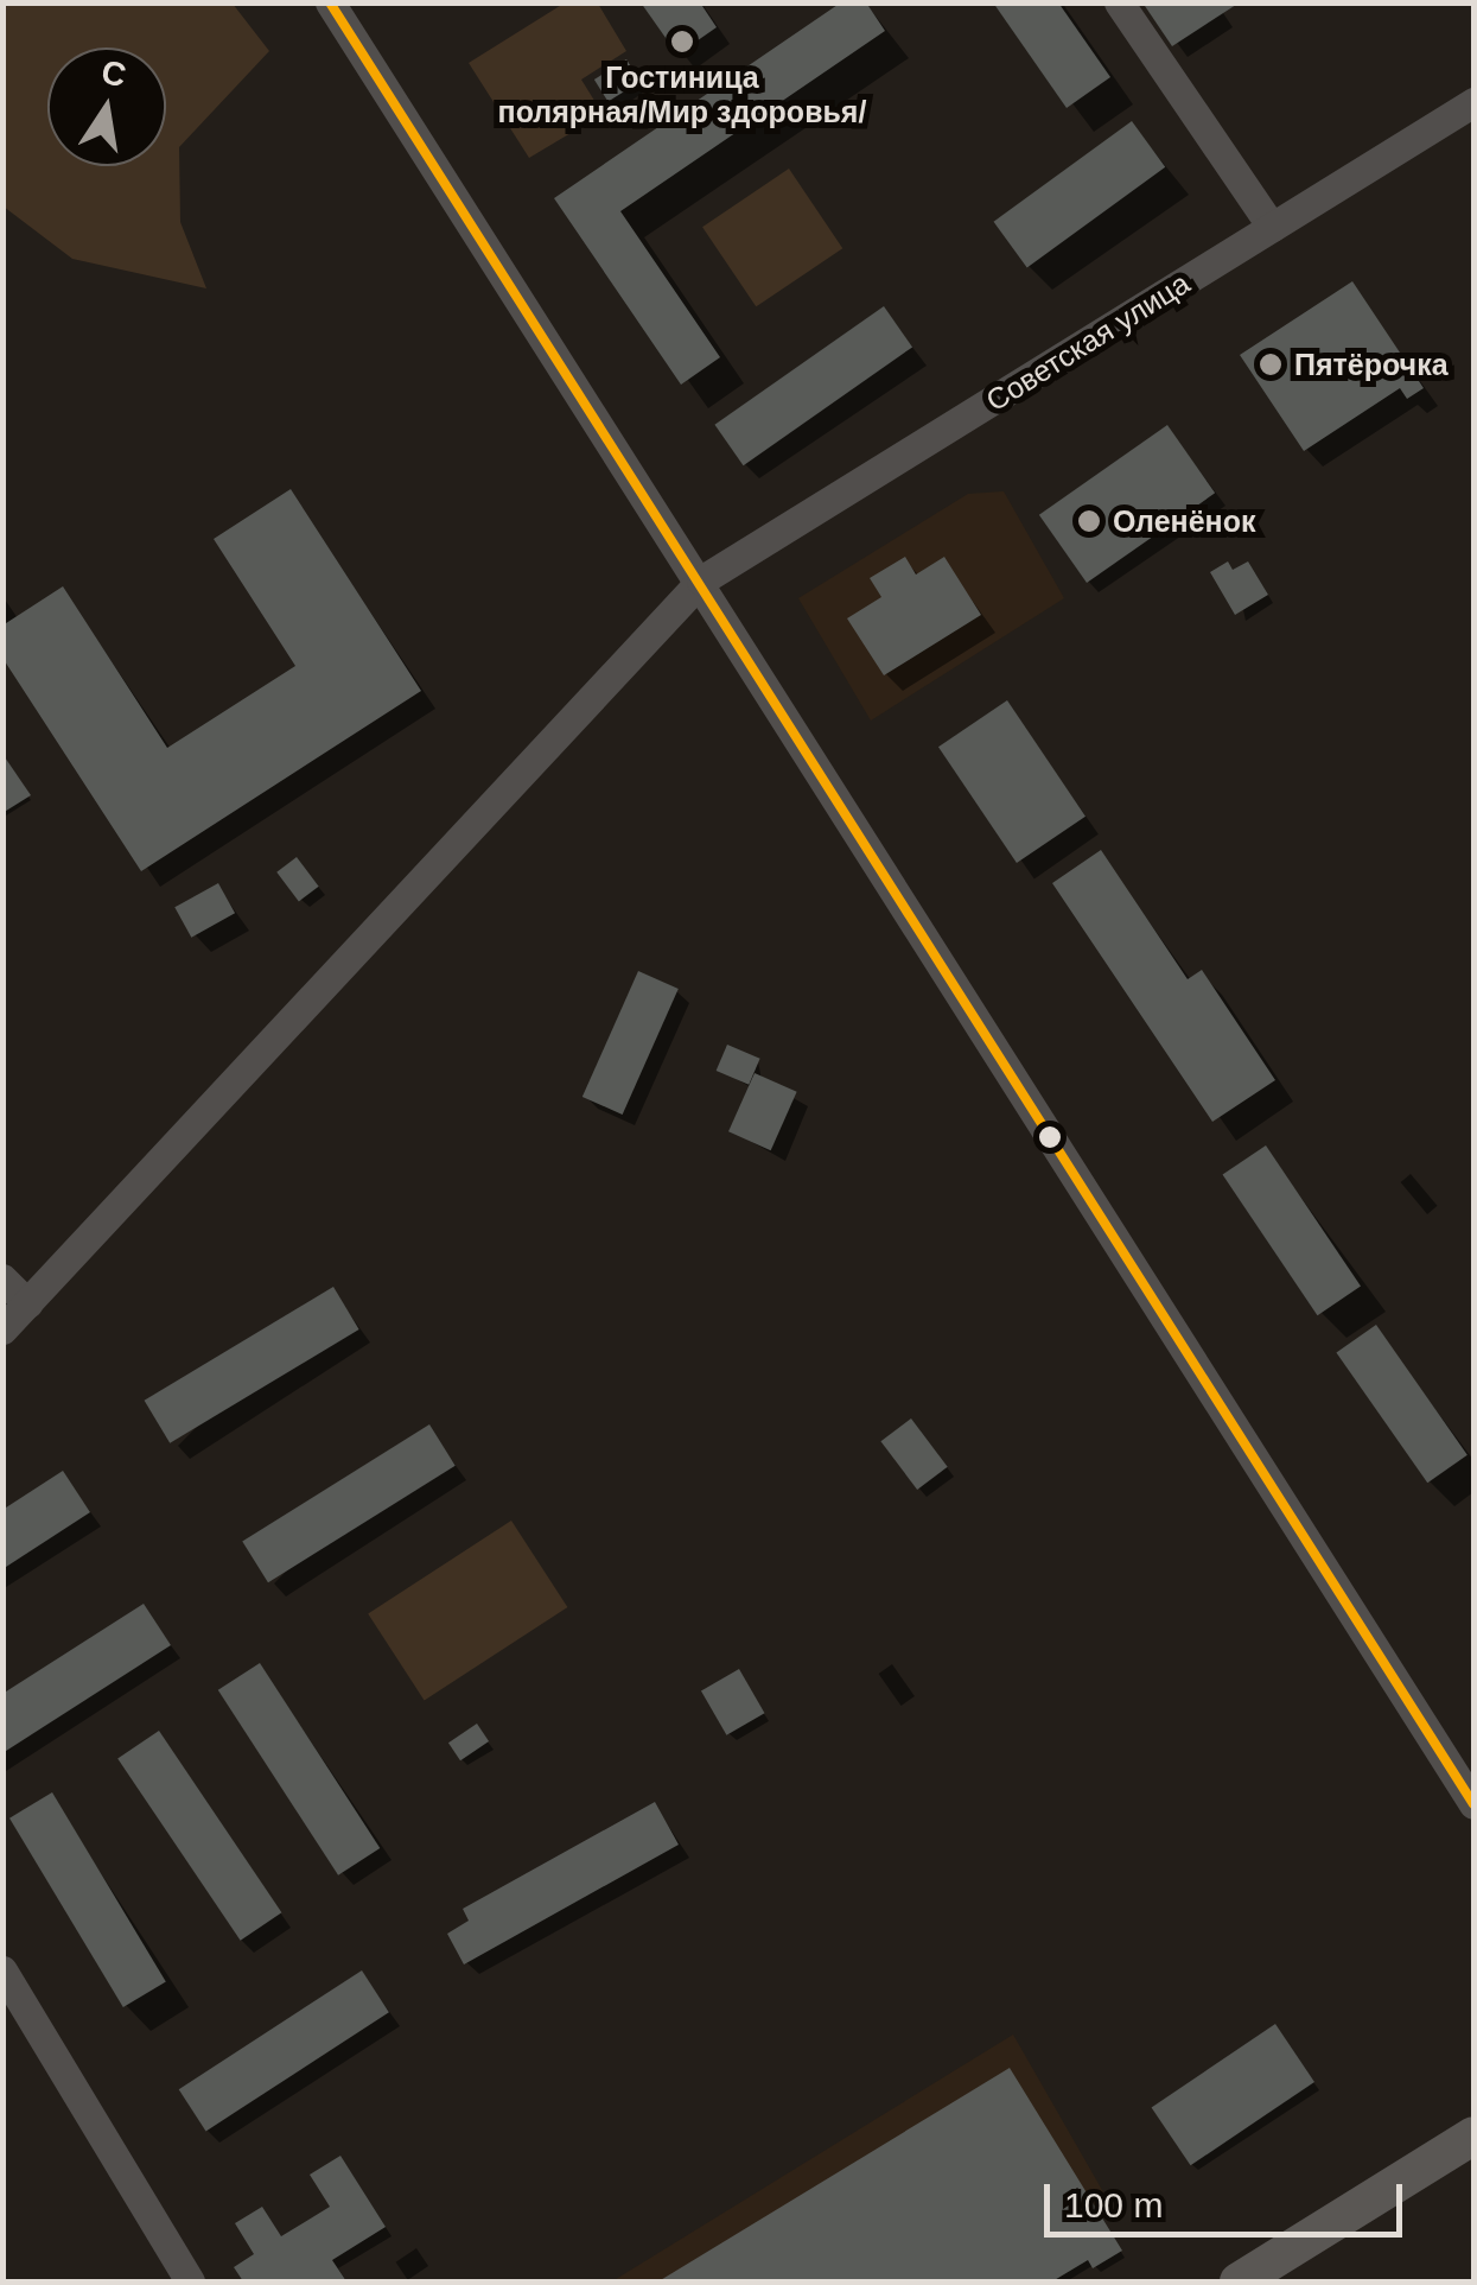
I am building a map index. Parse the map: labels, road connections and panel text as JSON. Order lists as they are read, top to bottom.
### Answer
{
  "streets": {
    "street": ["Советская улица"]
  },
  "places": ["Гостиница полярная/Мир здоровья/", "Пятёрочка", "Оленёнок"],
  "scale_bar": "100 m",
  "north": "top"
}
